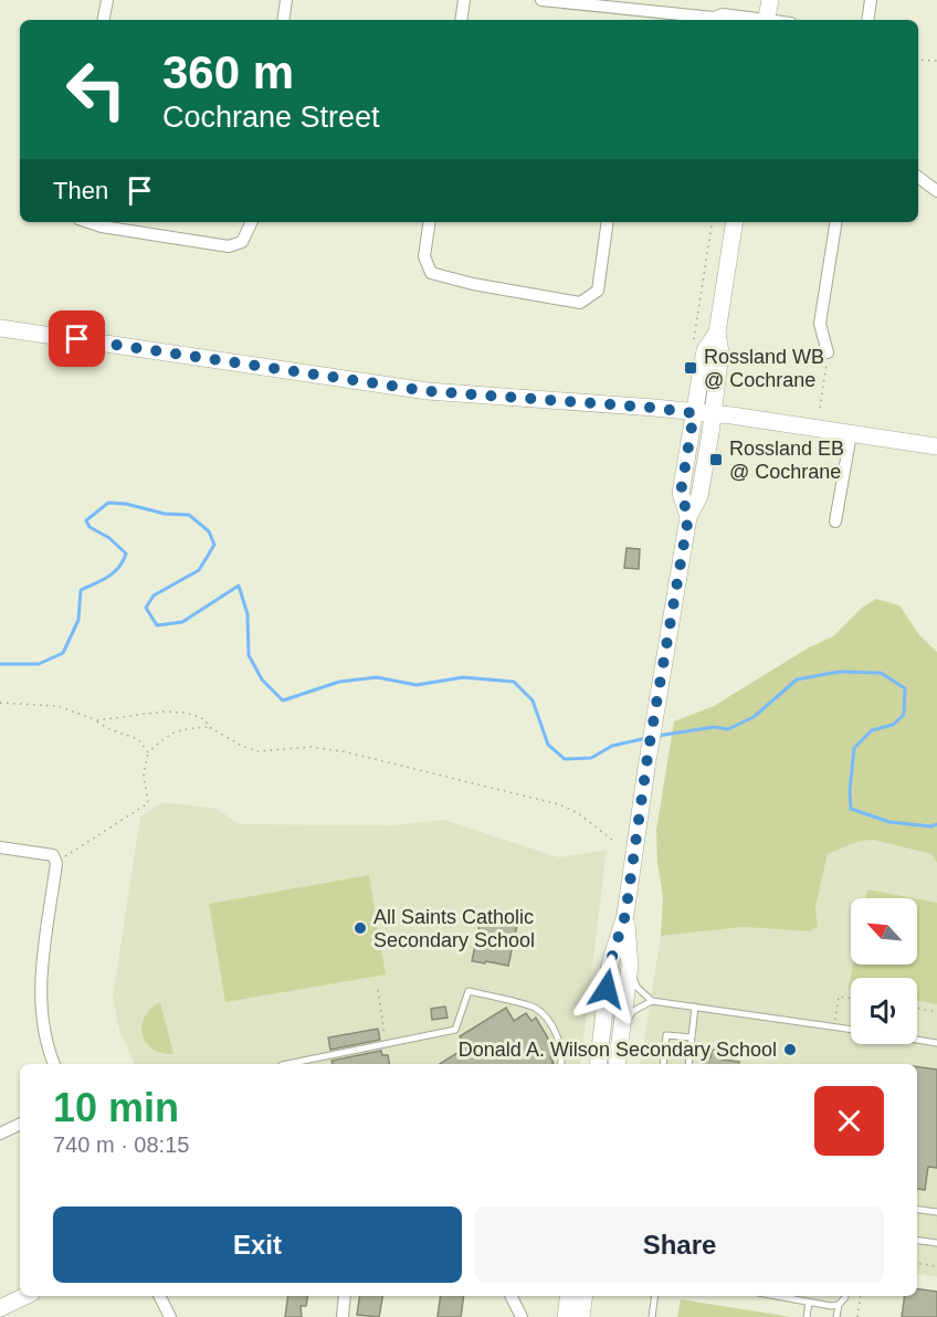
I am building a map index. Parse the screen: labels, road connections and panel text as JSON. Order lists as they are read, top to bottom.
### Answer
{
  "places": {
    "transit": ["Rossland WB @ Cochrane", "Rossland EB @ Cochrane"],
    "other": ["All Saints Catholic Secondary School", "Donald A. Wilson Secondary School"]
  },
  "north": "top left",
  "page": {
    "turn": ["360 m", "Cochrane Street"],
    "then": "Then",
    "heading": ["10 min", "740 m · 08:15"],
    "buttons": ["Exit", "Share"]
  }
}
